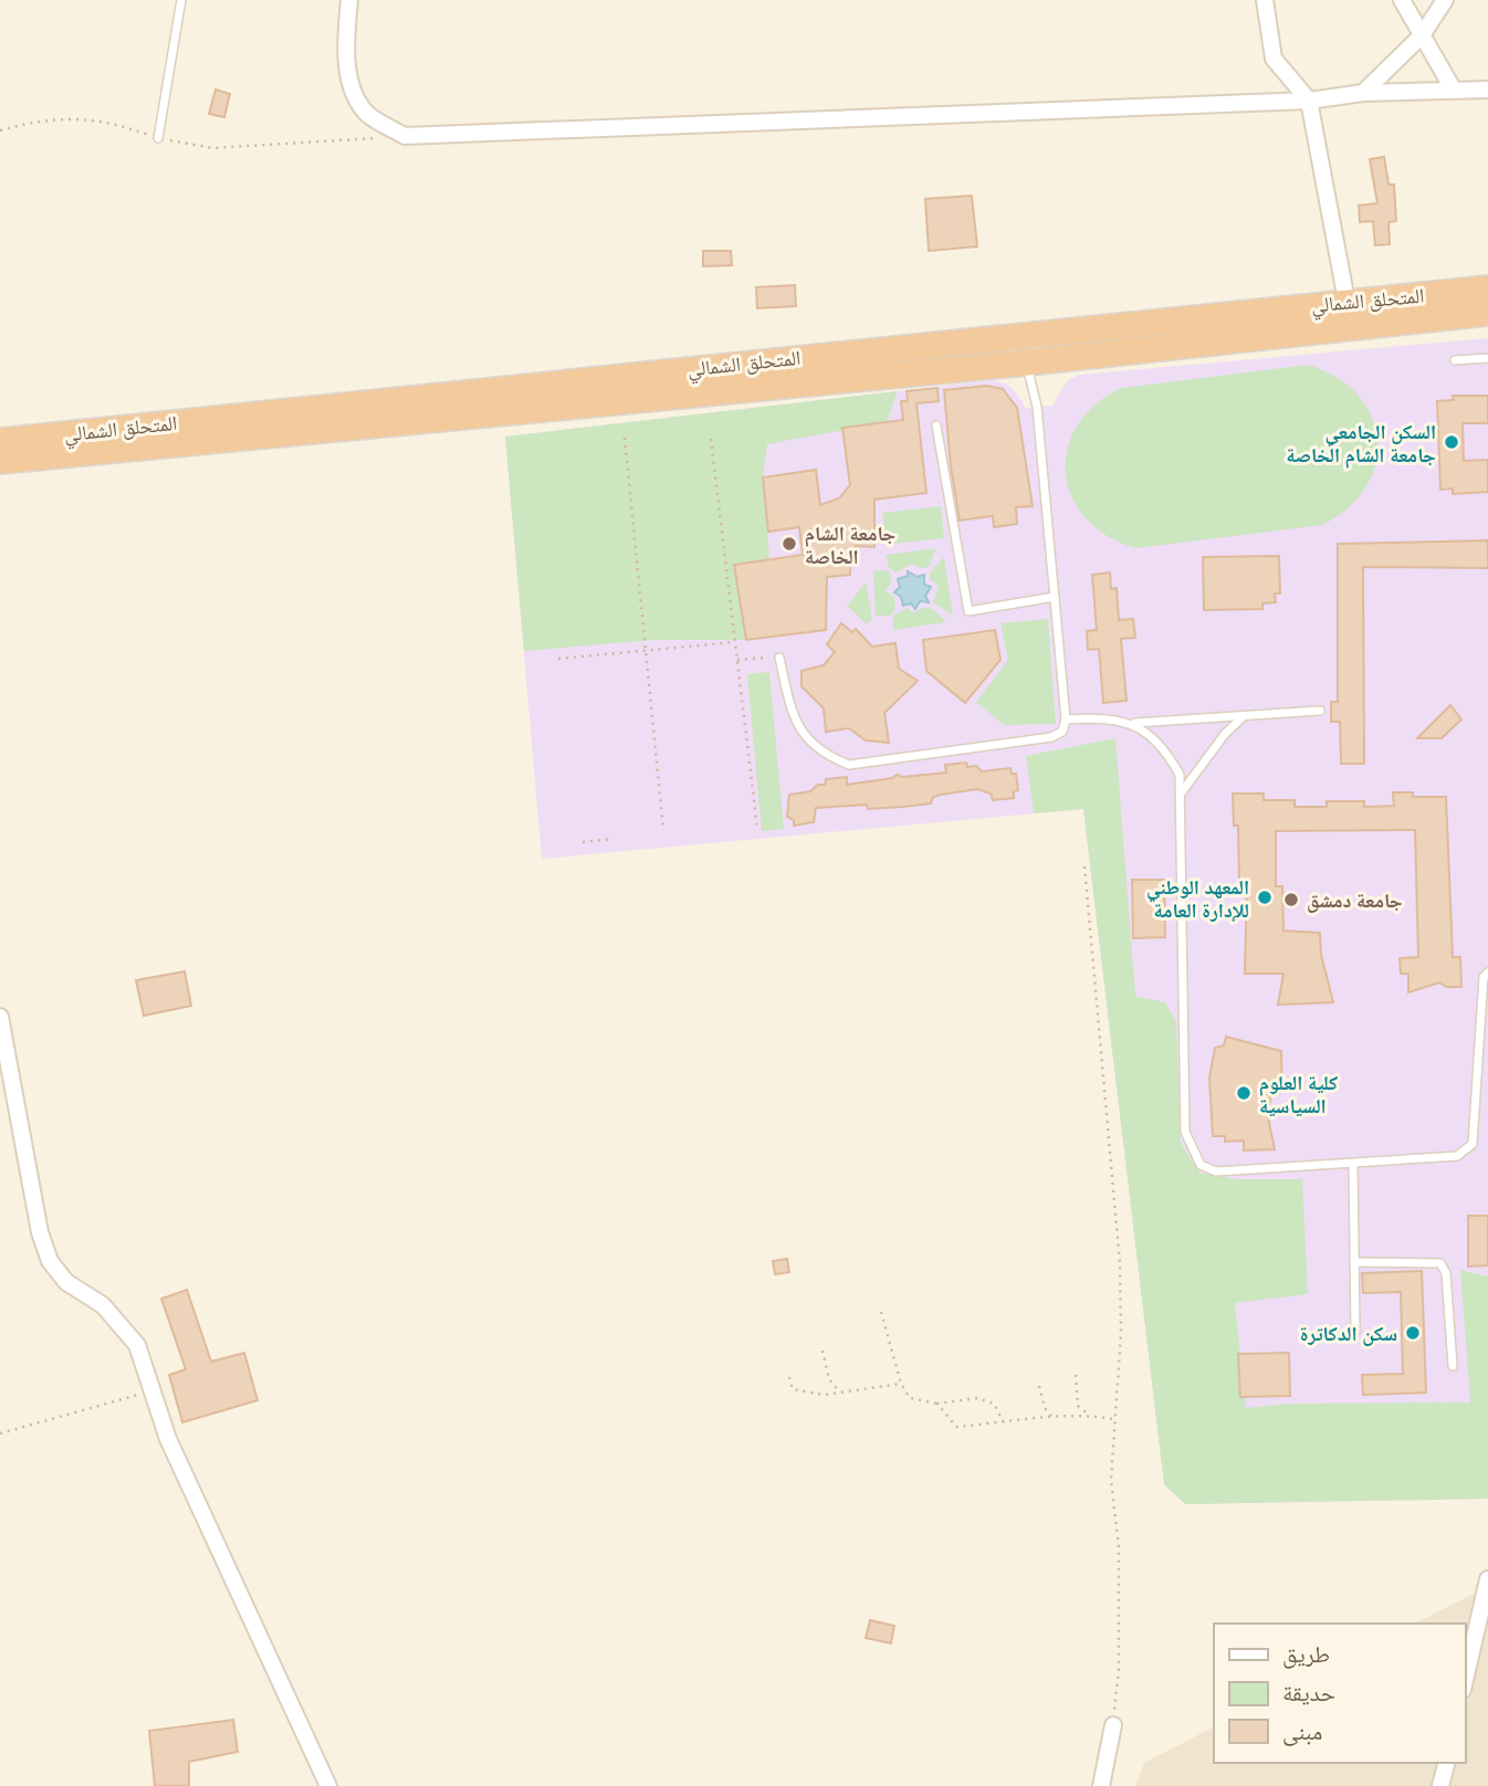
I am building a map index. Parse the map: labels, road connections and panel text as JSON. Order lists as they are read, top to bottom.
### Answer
{
  "streets": {
    "highway": ["المتحلق الشمالي"]
  },
  "places": [
    "السكن الجامعي جامعة الشام الخاصة",
    "جامعة الشام الخاصة",
    "المعهد الوطني للإدارة العامة",
    "جامعة دمشق",
    "كلية العلوم السياسية",
    "سكن الدكاترة"
  ],
  "legend": ["طريق", "حديقة", "مبنى"]
}
